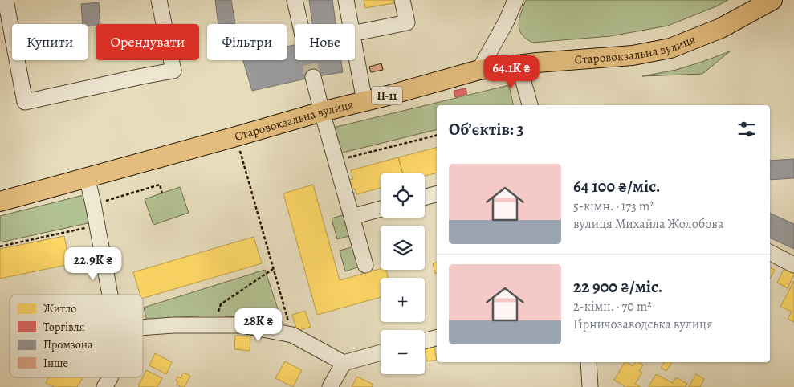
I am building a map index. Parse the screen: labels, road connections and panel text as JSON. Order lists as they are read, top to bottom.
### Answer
{
  "streets": {
    "main road": ["Старовокзальна вулиця", "Н-11"]
  },
  "legend": [
    "Житло",
    "Торгівля",
    "Промзона",
    "Інше"
  ],
  "page": {
    "chip": [
      "Купити",
      "Орендувати",
      "Фільтри",
      "Нове"
    ],
    "price": ["64.1K ₴", "22.9K ₴", "28K ₴"],
    "heading": "Об’єктів: 3",
    "list": [
      {
        "name": "64 100 ₴/міс.",
        "note": "5-кімн. · 173 m² · вулиця Михайла Жолобова"
      },
      {
        "name": "22 900 ₴/міс.",
        "note": "2-кімн. · 70 m² · Гірничозаводська вулиця"
      }
    ],
    "map_buttons": ["+", "−"]
  }
}
